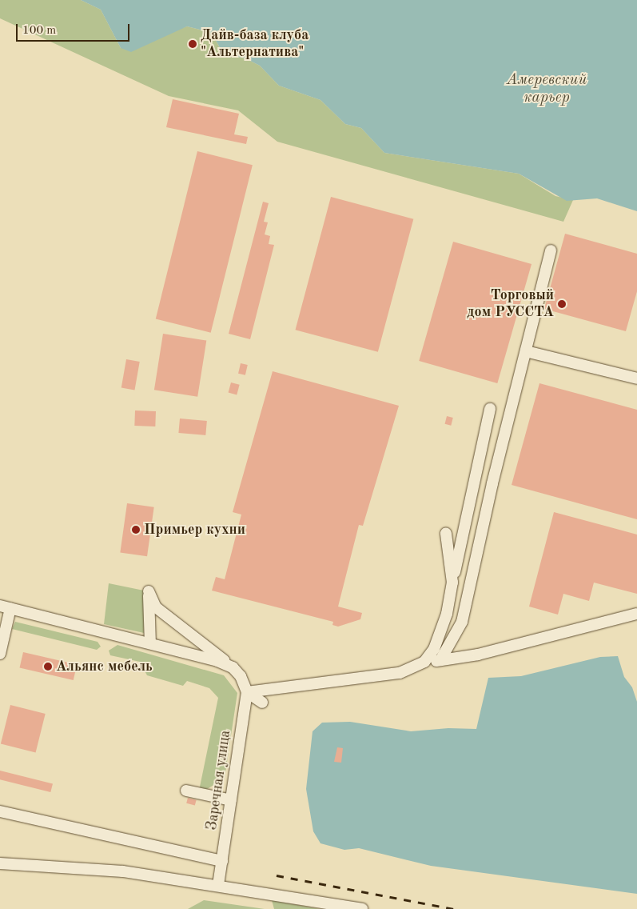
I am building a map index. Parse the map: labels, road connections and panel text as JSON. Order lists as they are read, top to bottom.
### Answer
{
  "streets": {
    "street": ["Заречная улица"]
  },
  "water": ["Амеревский карьер"],
  "places": [
    "Дайв-база клуба \"Альтернатива\"",
    "Торговый дом РУССТА",
    "Примьер кухни",
    "Альянс мебель"
  ],
  "scale_bar": "100 m"
}
